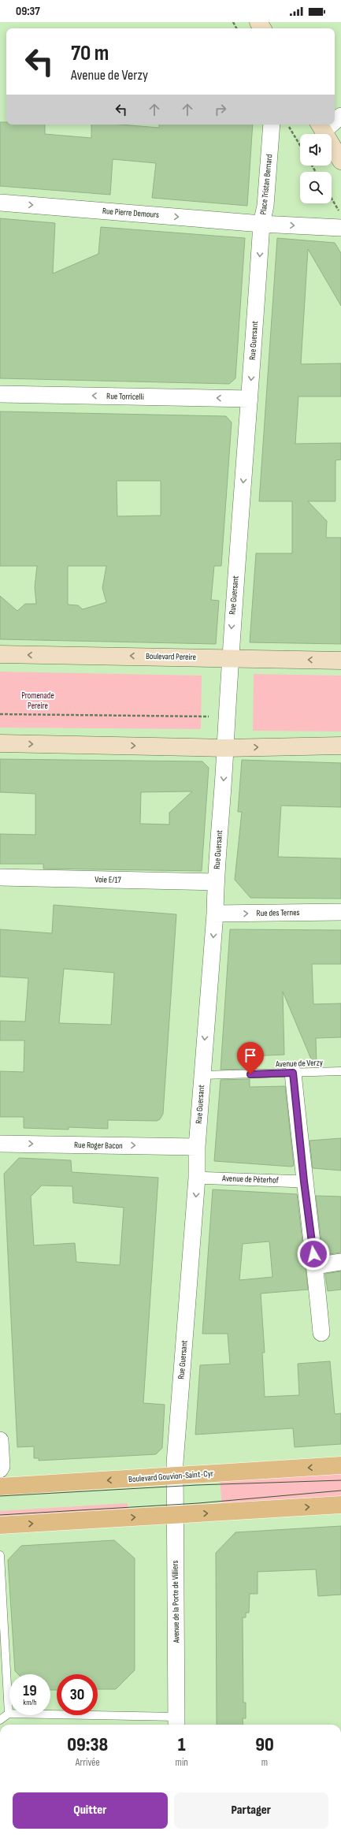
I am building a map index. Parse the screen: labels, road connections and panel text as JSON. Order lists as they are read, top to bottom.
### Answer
{
  "streets": {
    "main road": ["Boulevard Pereire", "Boulevard Gouvion-Saint-Cyr"],
    "street": [
      "Place Tristan Bernard",
      "Rue Pierre Demours",
      "Rue Guersant",
      "Rue Torricelli",
      "Voie E/17",
      "Rue des Ternes",
      "Rue Roger Bacon",
      "Avenue de Péterhof",
      "Avenue de la Porte de Villiers"
    ],
    "lane": ["Avenue de Verzy"]
  },
  "crossings": [
    ["Place Tristan Bernard", "Rue Pierre Demours"],
    ["Place Tristan Bernard", "Rue Guersant"],
    ["Rue Pierre Demours", "Rue Guersant"],
    ["Rue Guersant", "Rue Torricelli"],
    ["Rue Guersant", "Boulevard Pereire"],
    ["Rue Guersant", "Voie E/17"],
    ["Rue Guersant", "Rue des Ternes"],
    ["Rue Guersant", "Avenue de Verzy"],
    ["Rue Guersant", "Rue Roger Bacon"],
    ["Rue Guersant", "Avenue de Péterhof"],
    ["Rue Guersant", "Boulevard Gouvion-Saint-Cyr"],
    ["Rue Guersant", "Avenue de la Porte de Villiers"],
    ["Boulevard Gouvion-Saint-Cyr", "Avenue de la Porte de Villiers"]
  ],
  "one_way": [
    "Place Tristan Bernard",
    "Rue Pierre Demours",
    "Rue Guersant",
    "Rue Torricelli",
    "Rue des Ternes",
    "Rue Roger Bacon"
  ],
  "parks": ["Promenade Pereire"],
  "page": {
    "status": "09:37",
    "turn": ["70 m", "Avenue de Verzy"],
    "speed": "19 km/h",
    "limit": "30",
    "eta": [
      "09:38",
      "Arrivée",
      "1",
      "min",
      "90",
      "m"
    ],
    "buttons": ["Quitter", "Partager"]
  }
}
